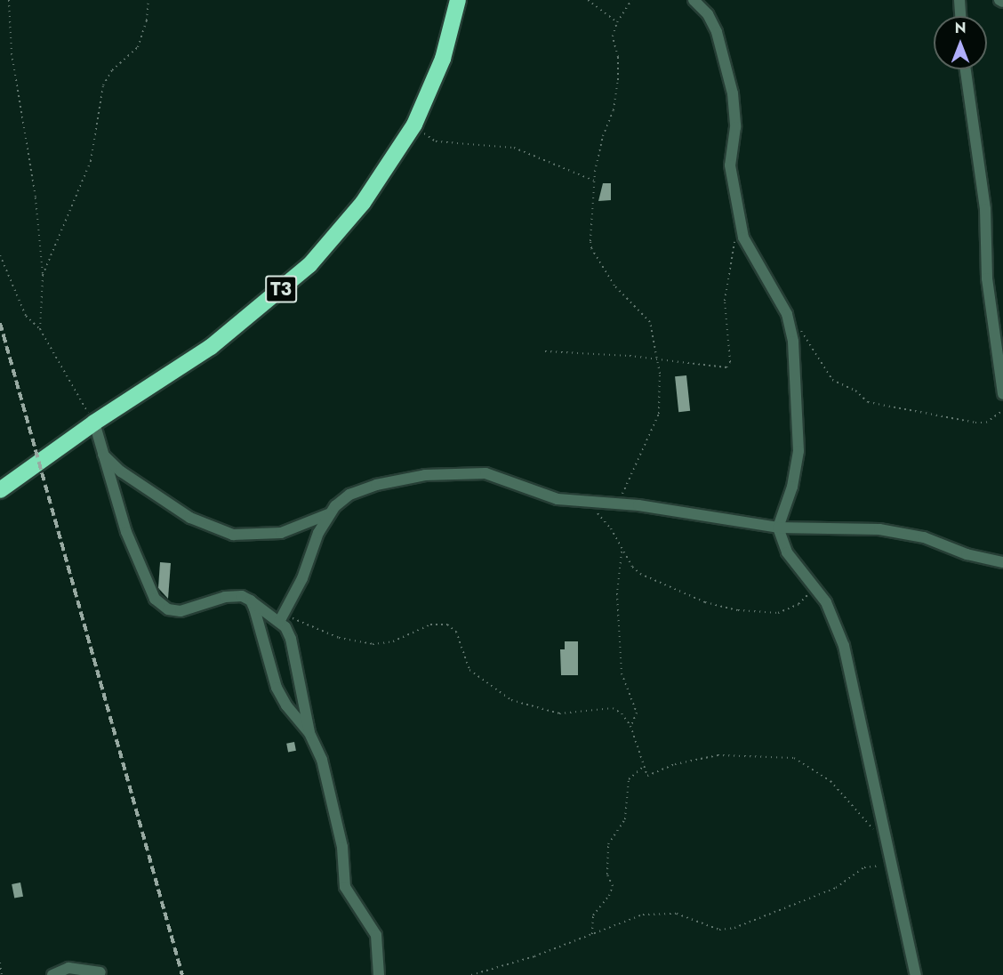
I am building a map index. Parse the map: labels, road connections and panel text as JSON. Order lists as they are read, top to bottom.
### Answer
{
  "streets": {
    "highway": ["T3"]
  },
  "north": "top"
}
